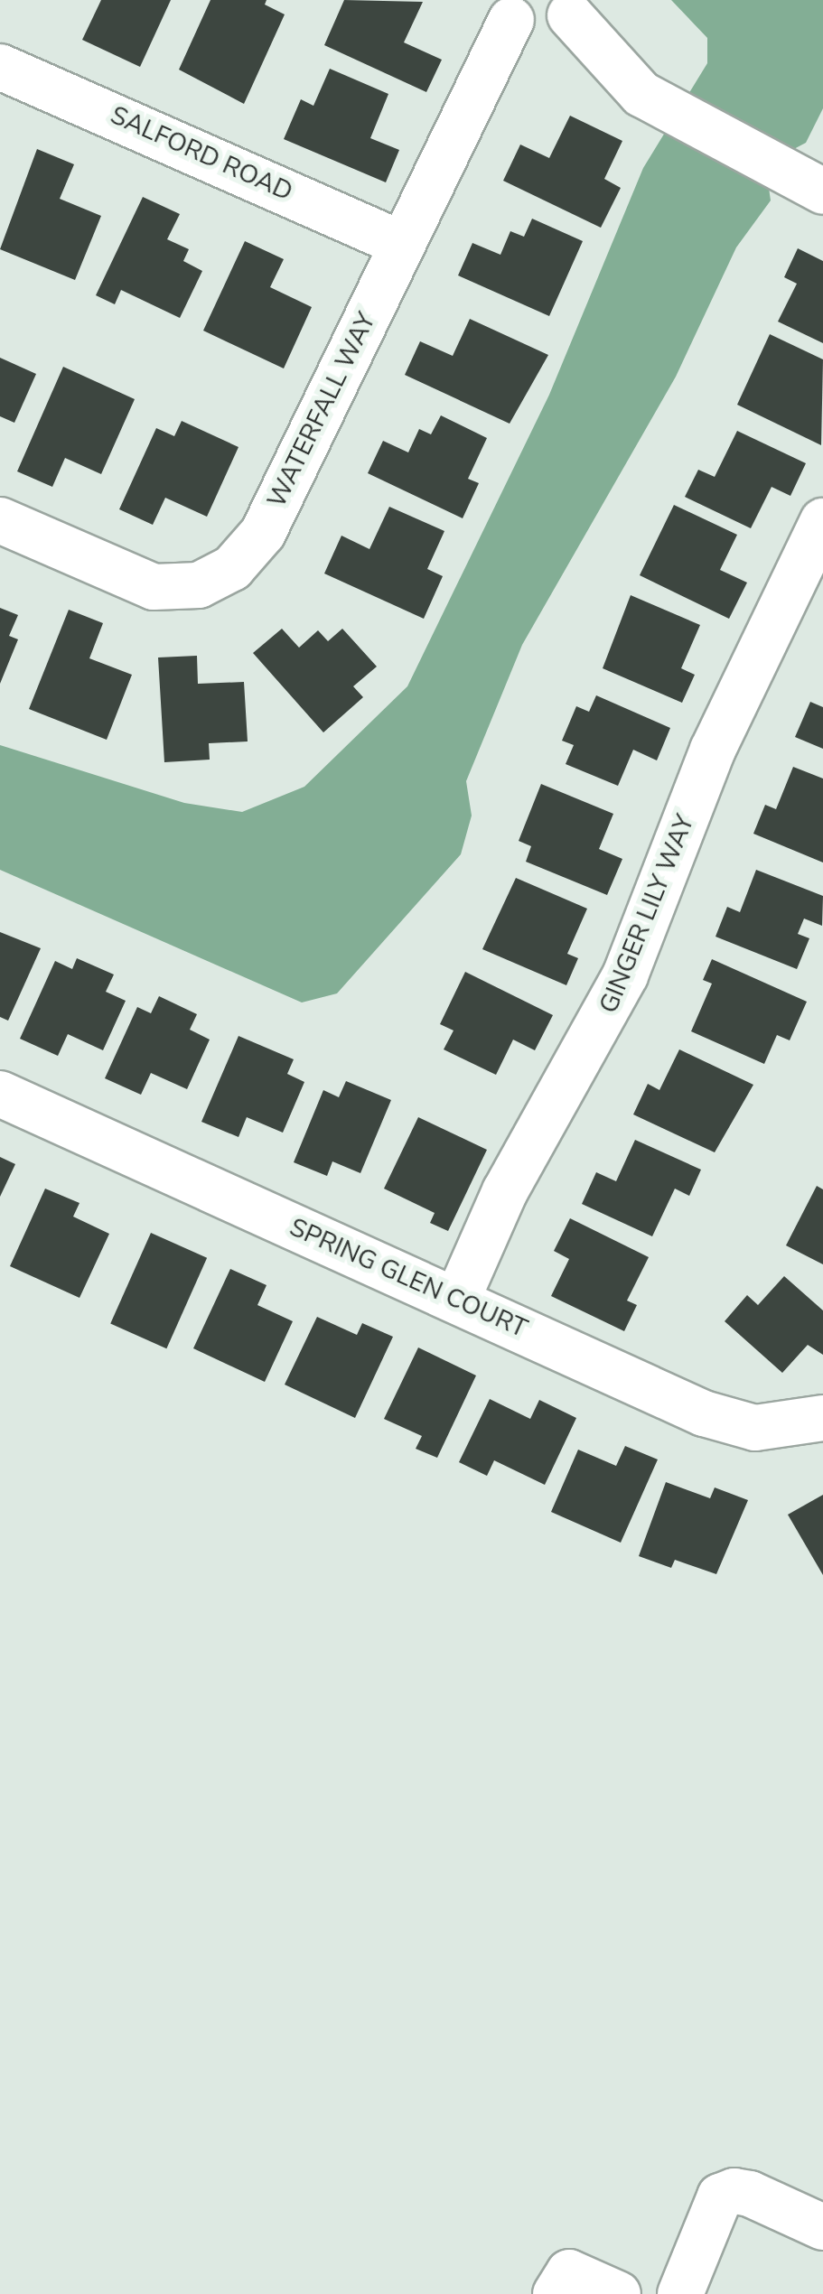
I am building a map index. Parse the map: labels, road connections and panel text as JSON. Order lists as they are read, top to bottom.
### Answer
{
  "streets": {
    "street": [
      "SALFORD ROAD",
      "WATERFALL WAY",
      "GINGER LILY WAY",
      "SPRING GLEN COURT"
    ]
  },
  "crossings": [
    ["SALFORD ROAD", "WATERFALL WAY"],
    ["GINGER LILY WAY", "SPRING GLEN COURT"]
  ]
}
